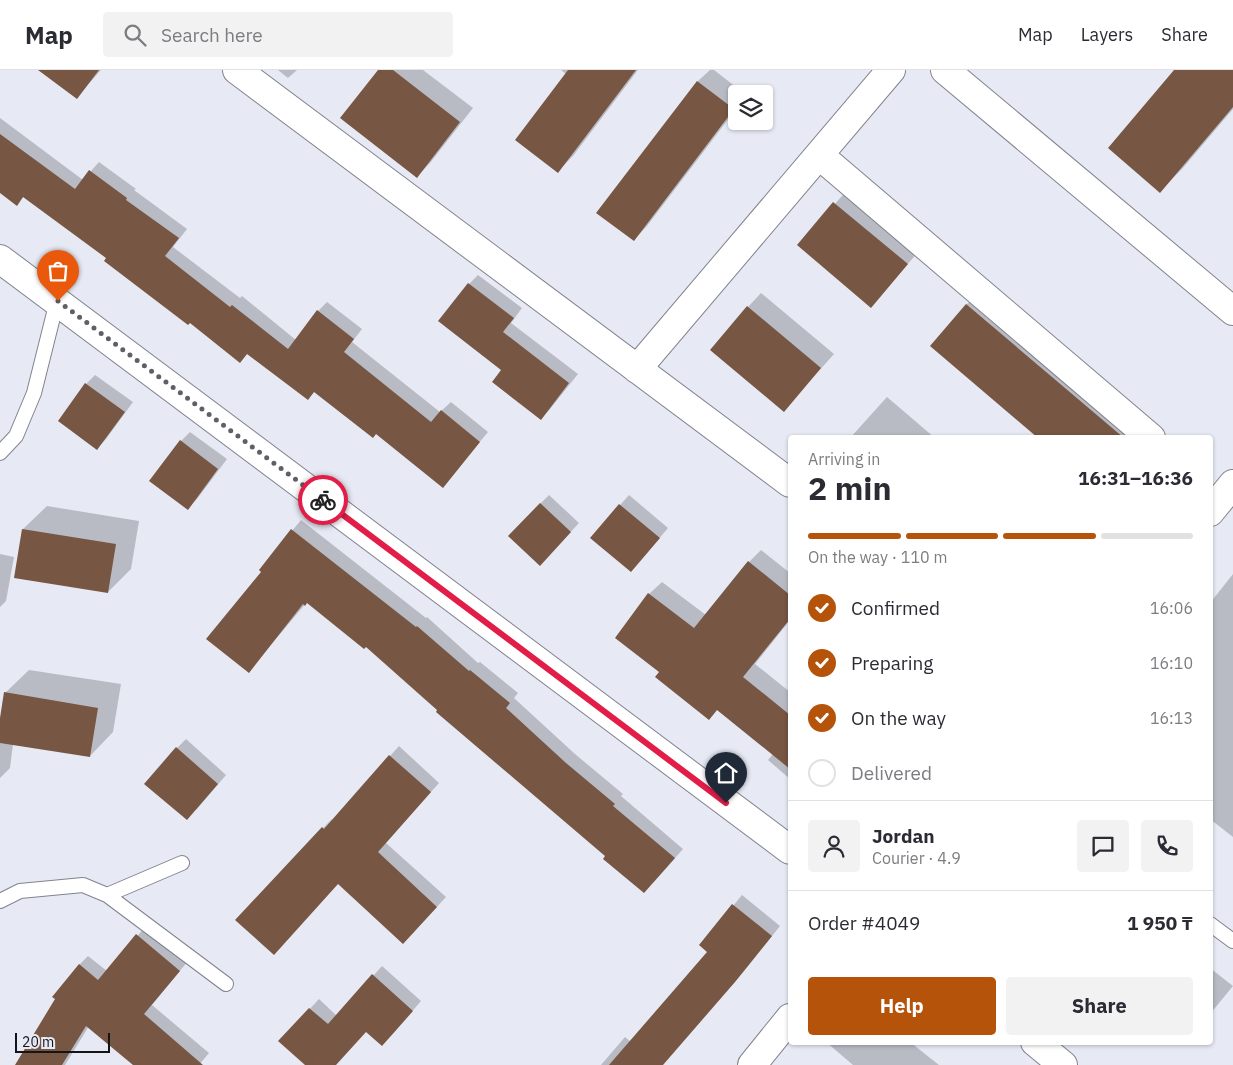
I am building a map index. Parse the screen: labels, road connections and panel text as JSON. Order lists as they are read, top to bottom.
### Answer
{
  "scale_bar": "20 m",
  "page": {
    "header": "Map",
    "search": "Search here",
    "nav": ["Map", "Layers", "Share"],
    "heading": ["2 min", "Arriving in", "16:31–16:36"],
    "panel": [
      "Jordan",
      "Courier · 4.9",
      "Order #4049",
      "1 950 ₸"
    ],
    "bar": "On the way · 110 m",
    "list": [
      ["Confirmed", "16:06"],
      ["Preparing", "16:10"],
      ["On the way", "16:13"],
      "Delivered"
    ],
    "buttons": ["Help", "Share"],
    "scale": "20 m"
  }
}
